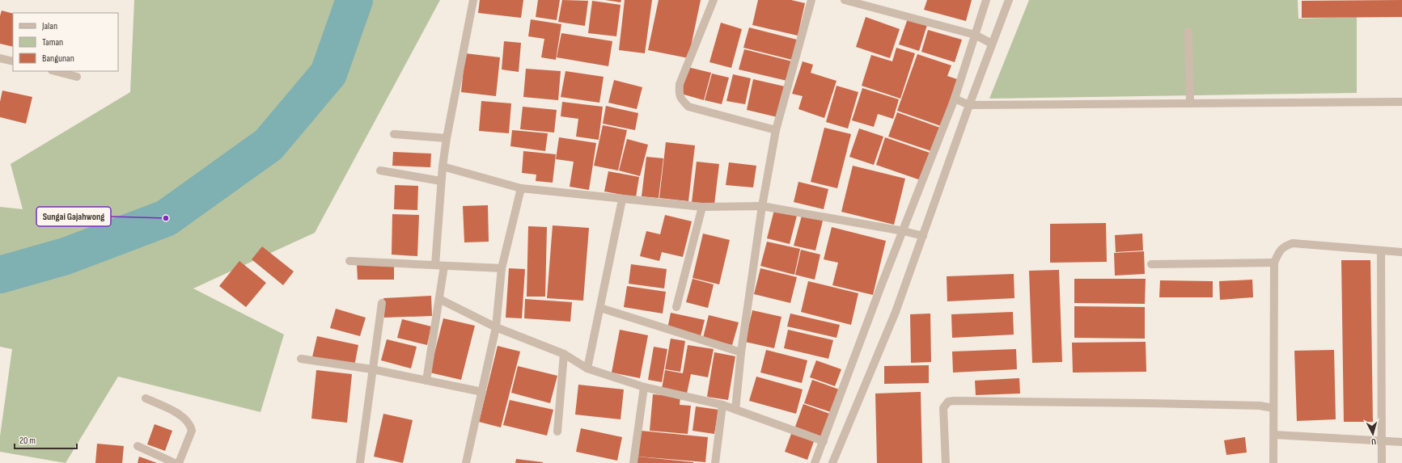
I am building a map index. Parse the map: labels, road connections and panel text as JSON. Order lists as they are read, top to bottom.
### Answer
{
  "places": ["Sungai Gajahwong"],
  "legend": ["Jalan", "Taman", "Bangunan"],
  "scale_bar": "20 m",
  "north": "bottom"
}
